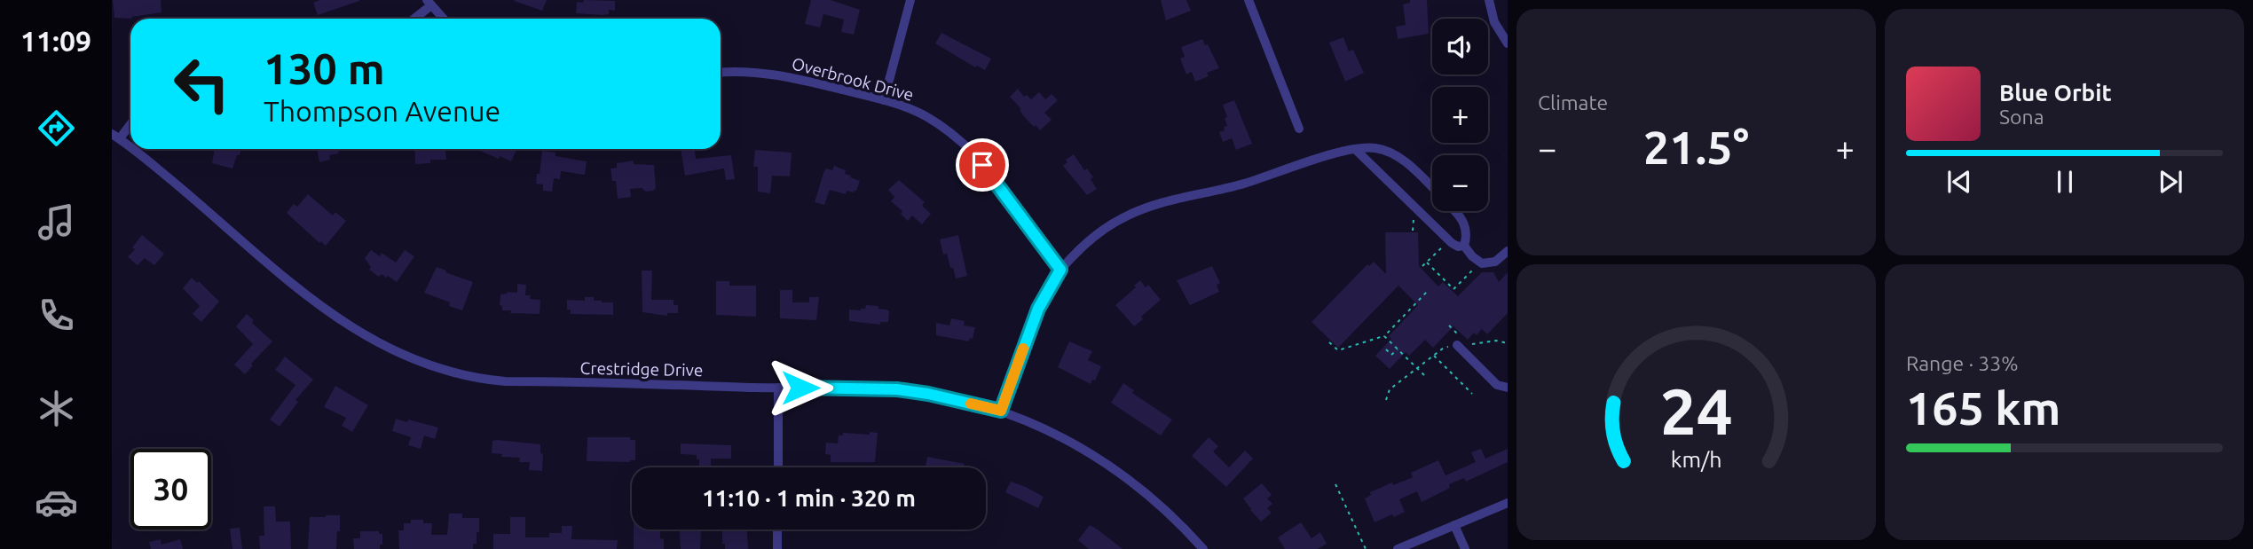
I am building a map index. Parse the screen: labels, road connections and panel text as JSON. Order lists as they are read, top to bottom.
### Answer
{
  "streets": {
    "street": ["Overbrook Drive", "Crestridge Drive"]
  },
  "page": {
    "tabs": "11:09",
    "tile": [
      "Climate",
      ["Range · 33%", "165 km"]
    ],
    "map_buttons": ["+", "−"],
    "turn": ["130 m", "Thompson Avenue"],
    "song": ["Blue Orbit", "Sona"],
    "heat": ["−", "21.5°", "+"],
    "limit": "30",
    "trip": "11:10 · 1 min · 320 m",
    "gauge": ["24", "km/h"]
  }
}
